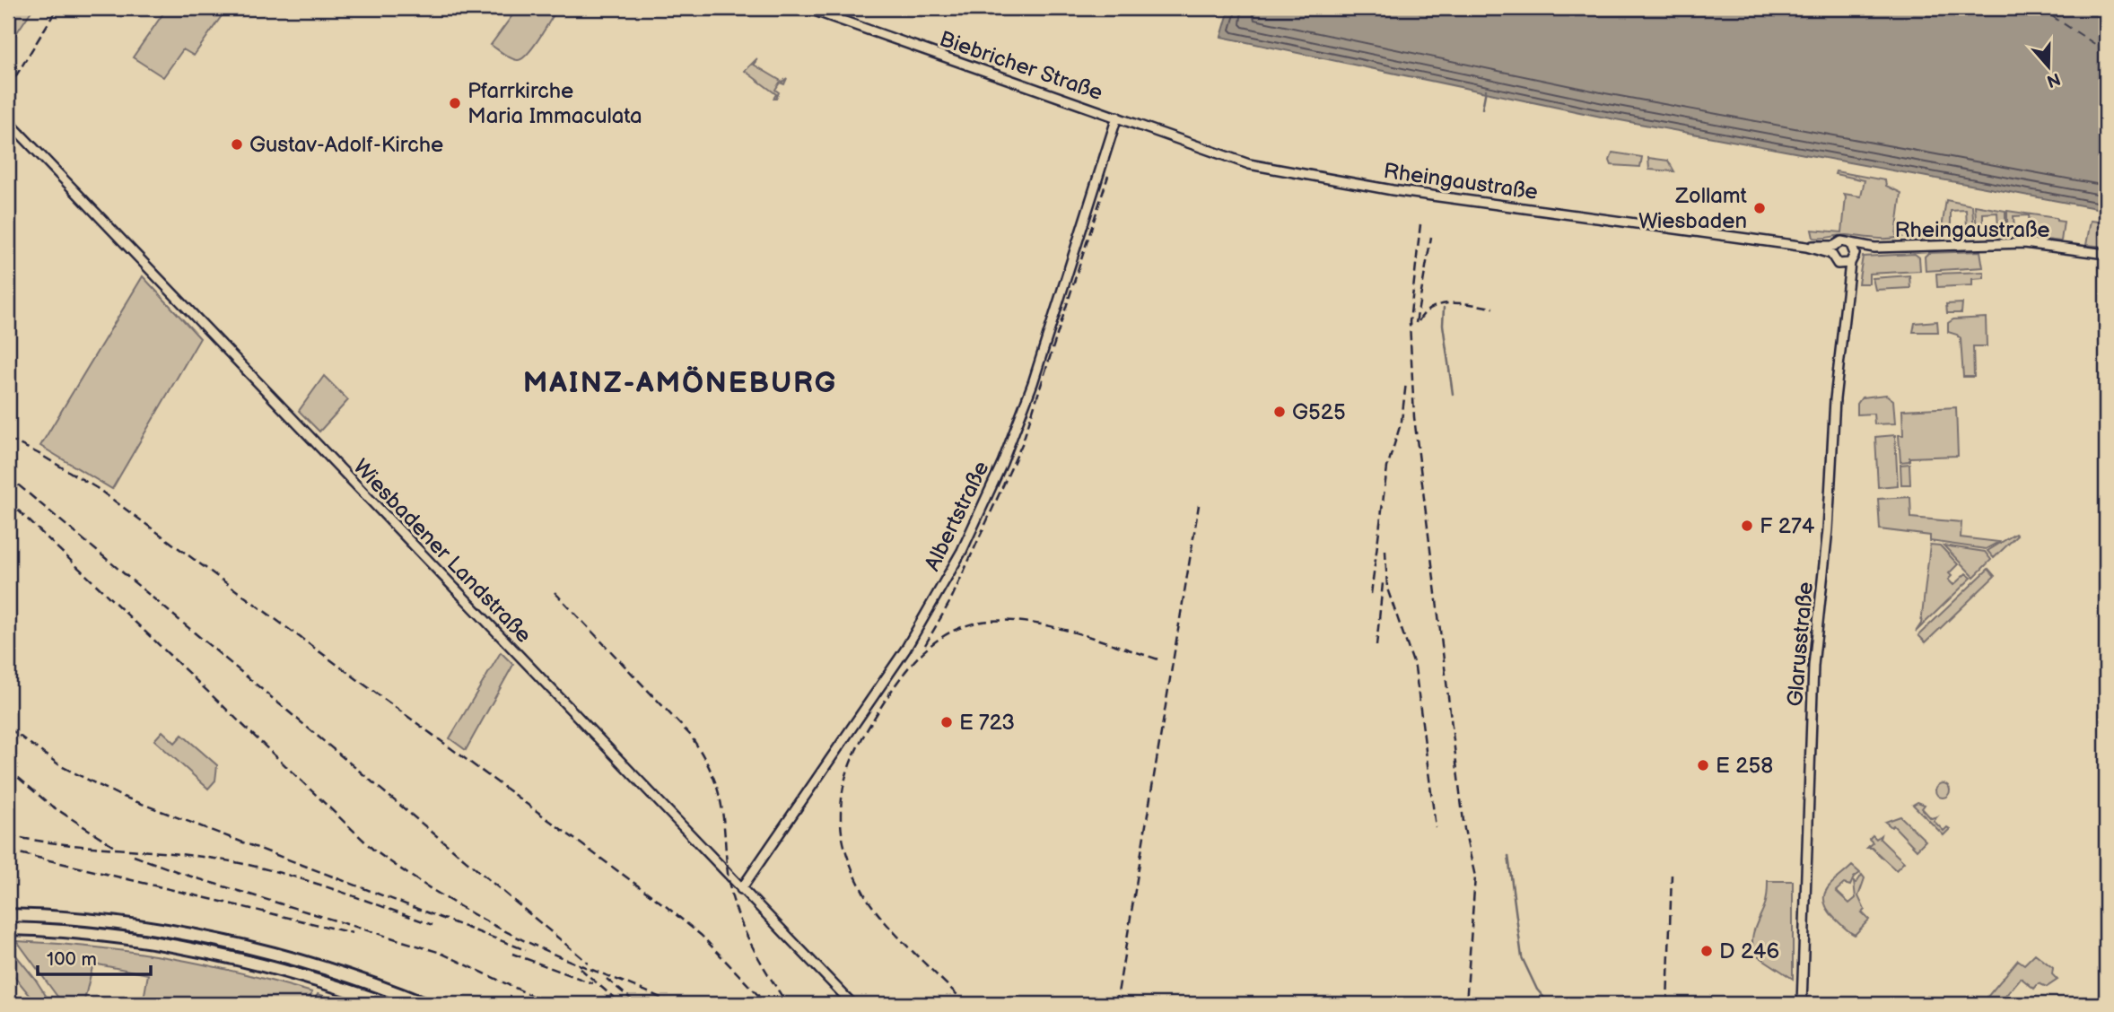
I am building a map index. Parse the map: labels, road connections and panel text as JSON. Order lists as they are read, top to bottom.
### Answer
{
  "streets": {
    "street": [
      "Biebricher Straße",
      "Rheingaustraße",
      "Albertstraße",
      "Wiesbadener Landstraße",
      "Glarusstraße"
    ]
  },
  "crossings": [
    ["Biebricher Straße", "Rheingaustraße"],
    ["Biebricher Straße", "Albertstraße"],
    ["Rheingaustraße", "Albertstraße"],
    ["Rheingaustraße", "Glarusstraße"],
    ["Albertstraße", "Wiesbadener Landstraße"]
  ],
  "districts": ["MAINZ-AMÖNEBURG"],
  "places": [
    "Pfarrkirche Maria Immaculata",
    "Gustav-Adolf-Kirche",
    "Zollamt Wiesbaden",
    "G525",
    "F 274",
    "E 723",
    "E 258",
    "D 246"
  ],
  "scale_bar": "100 m",
  "north": "bottom"
}
